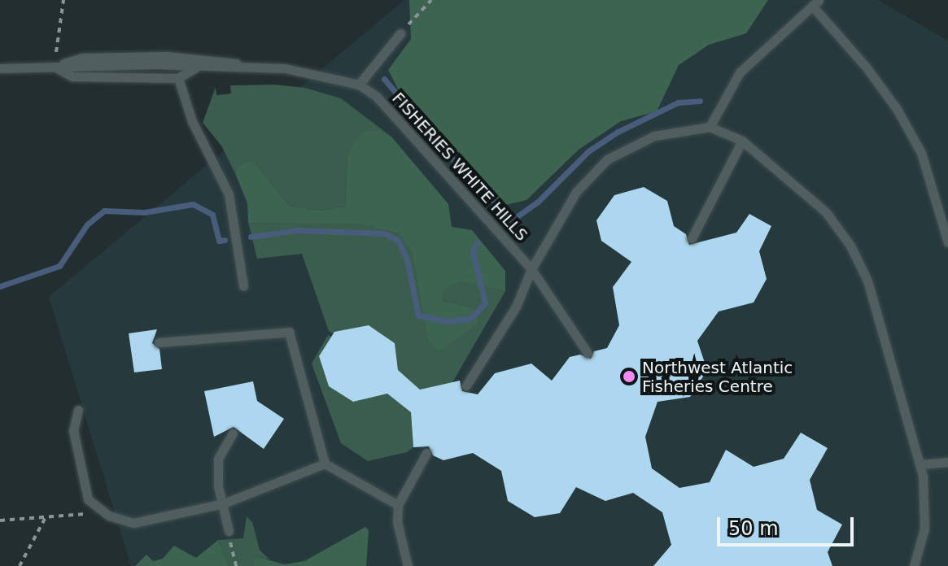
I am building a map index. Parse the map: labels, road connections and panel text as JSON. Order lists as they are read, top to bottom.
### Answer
{
  "streets": {
    "lane": ["FISHERIES WHITE HILLS"]
  },
  "places": ["Northwest Atlantic Fisheries Centre"],
  "scale_bar": "50 m"
}
